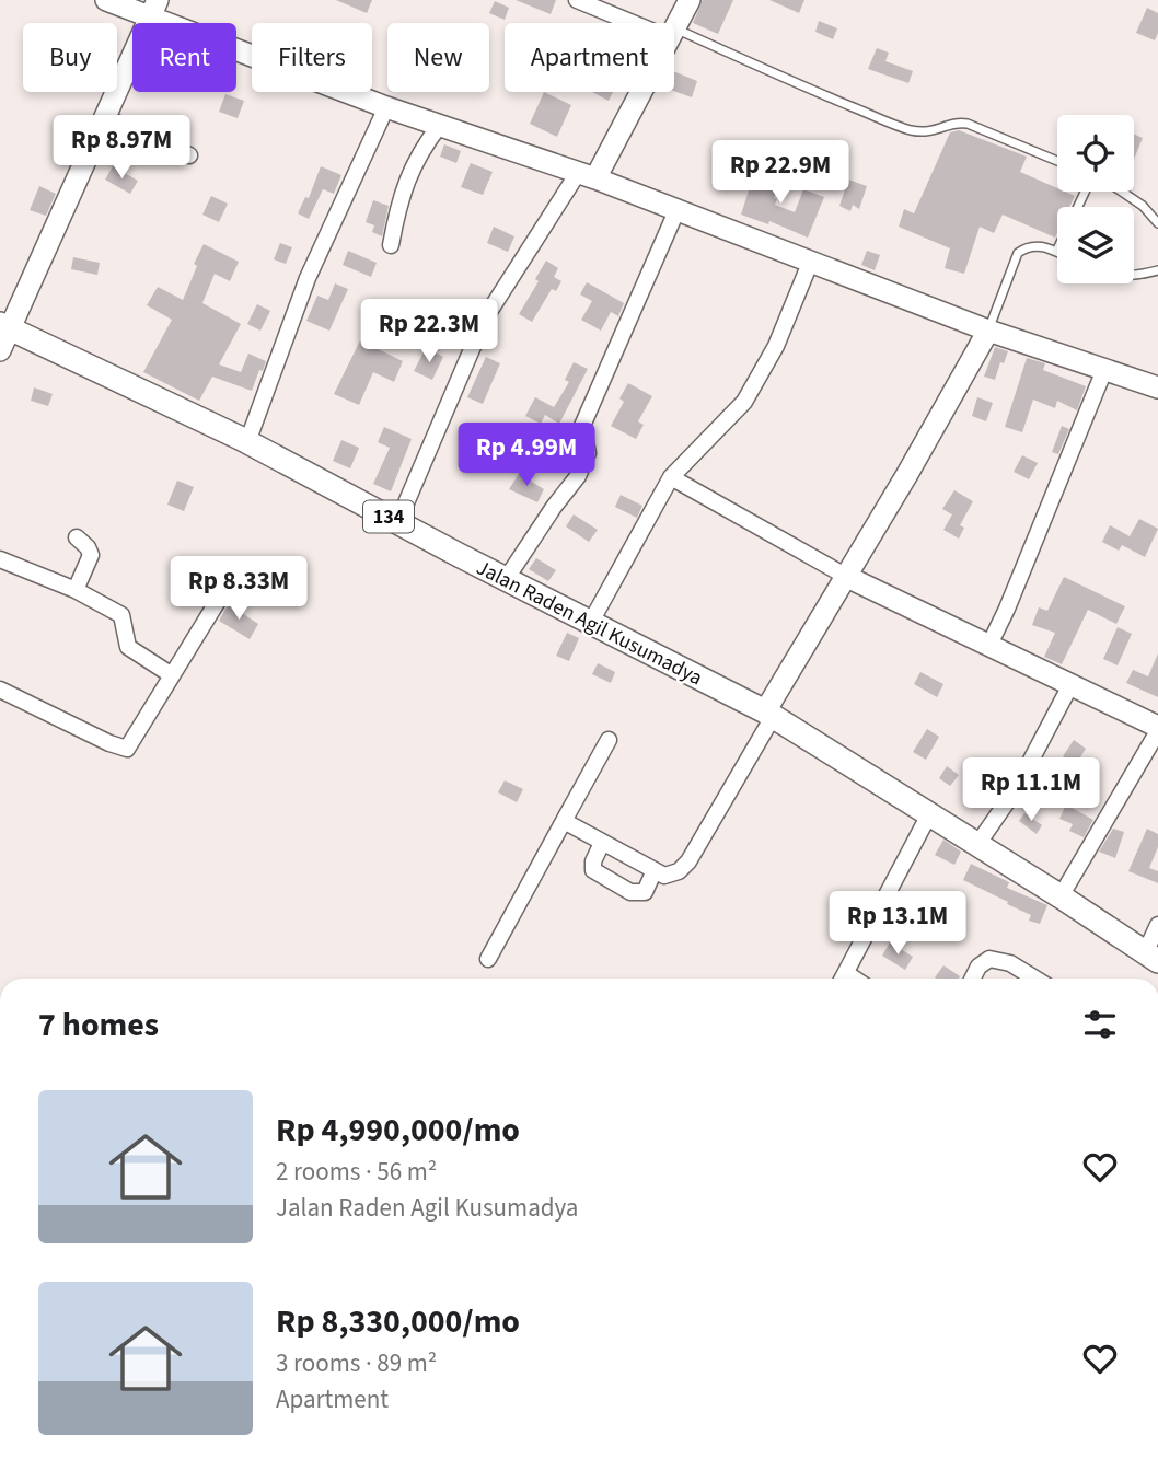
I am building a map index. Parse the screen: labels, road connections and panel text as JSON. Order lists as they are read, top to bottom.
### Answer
{
  "streets": {
    "main road": ["134", "Jalan Raden Agil Kusumadya"]
  },
  "page": {
    "chip": [
      "Buy",
      "Rent",
      "Filters",
      "New",
      "Apartment"
    ],
    "price": [
      "Rp 8.97M",
      "Rp 22.9M",
      "Rp 22.3M",
      "Rp 4.99M",
      "Rp 8.33M",
      "Rp 11.1M",
      "Rp 13.1M"
    ],
    "heading": "7 homes",
    "list": [
      {
        "name": "Rp 4,990,000/mo",
        "note": "2 rooms · 56 m² · Jalan Raden Agil Kusumadya"
      },
      {
        "name": "Rp 8,330,000/mo",
        "note": "3 rooms · 89 m² · Apartment"
      }
    ]
  }
}
